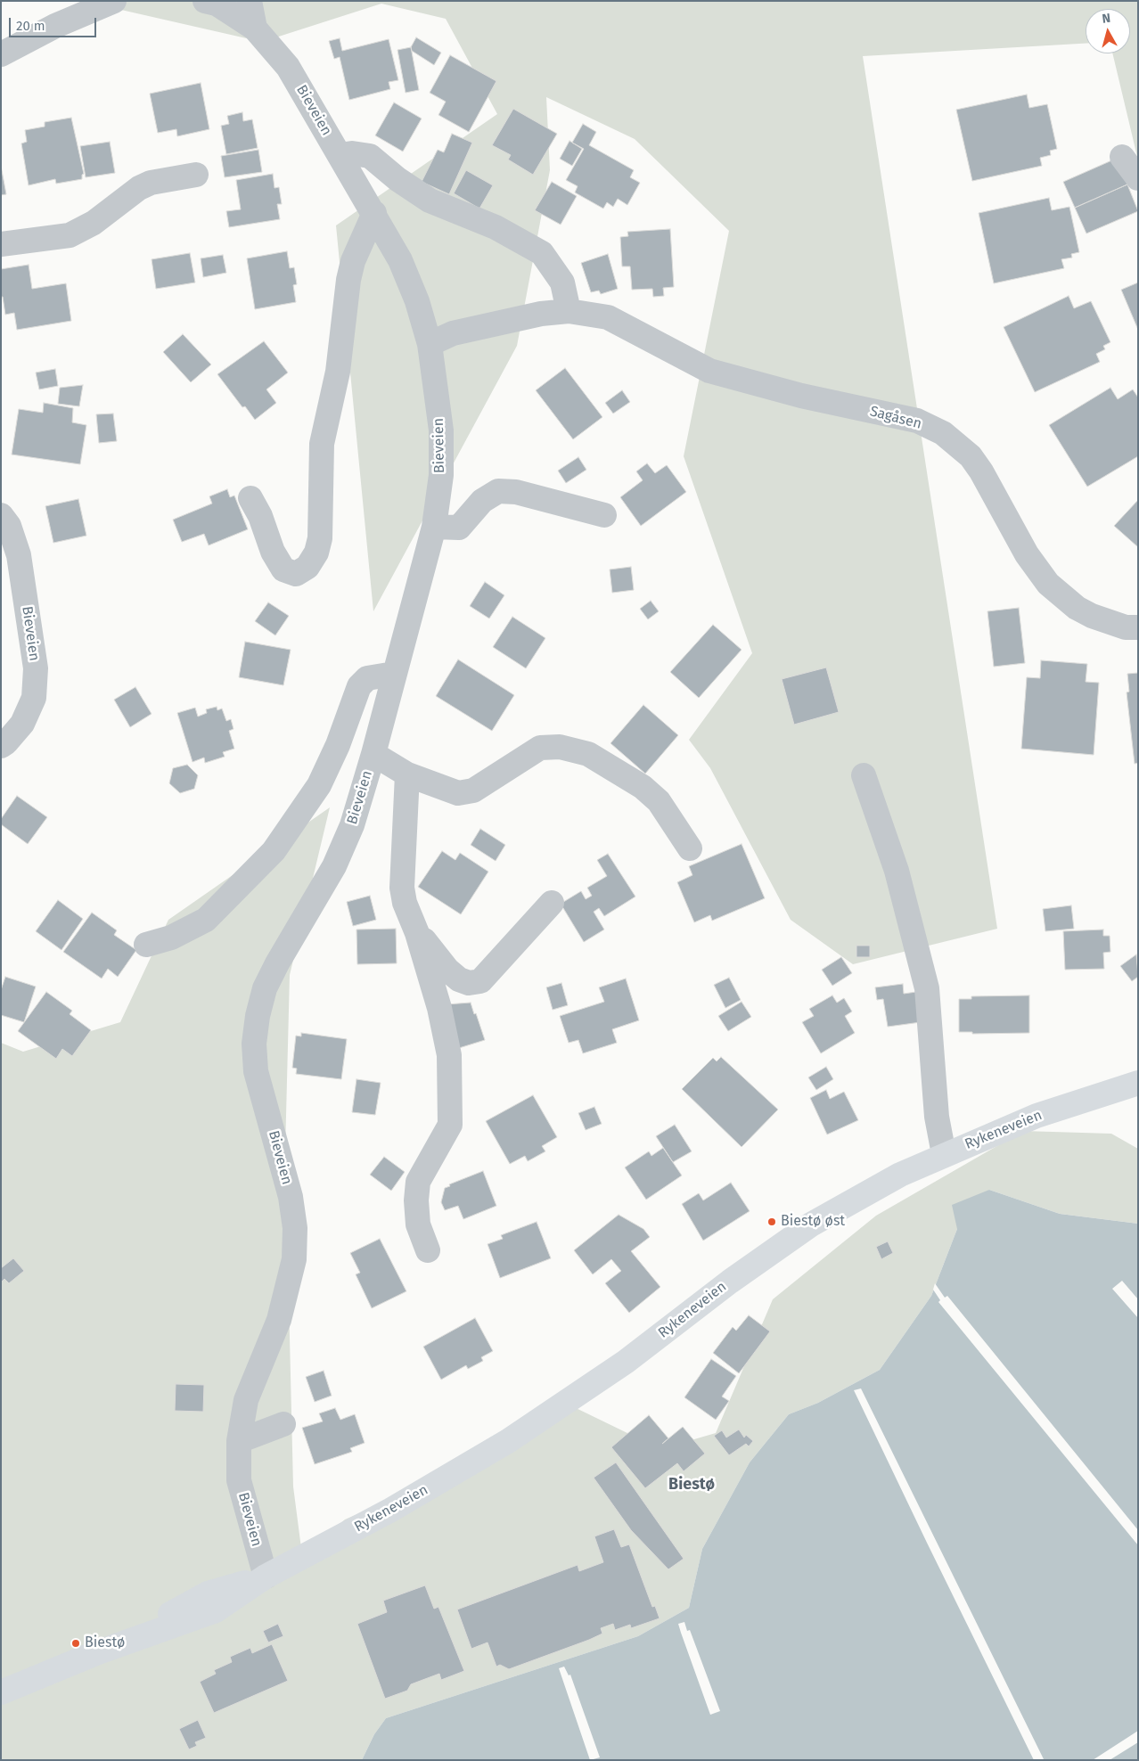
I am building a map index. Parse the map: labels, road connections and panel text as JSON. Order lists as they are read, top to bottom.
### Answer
{
  "streets": {
    "main road": ["Rykeneveien"],
    "street": ["Bieveien", "Sagåsen"]
  },
  "crossings": [
    ["Bieveien", "Rykeneveien"]
  ],
  "districts": ["Biestø"],
  "places": ["Biestø øst", "Biestø"],
  "scale_bar": "20 m",
  "north": "top"
}
